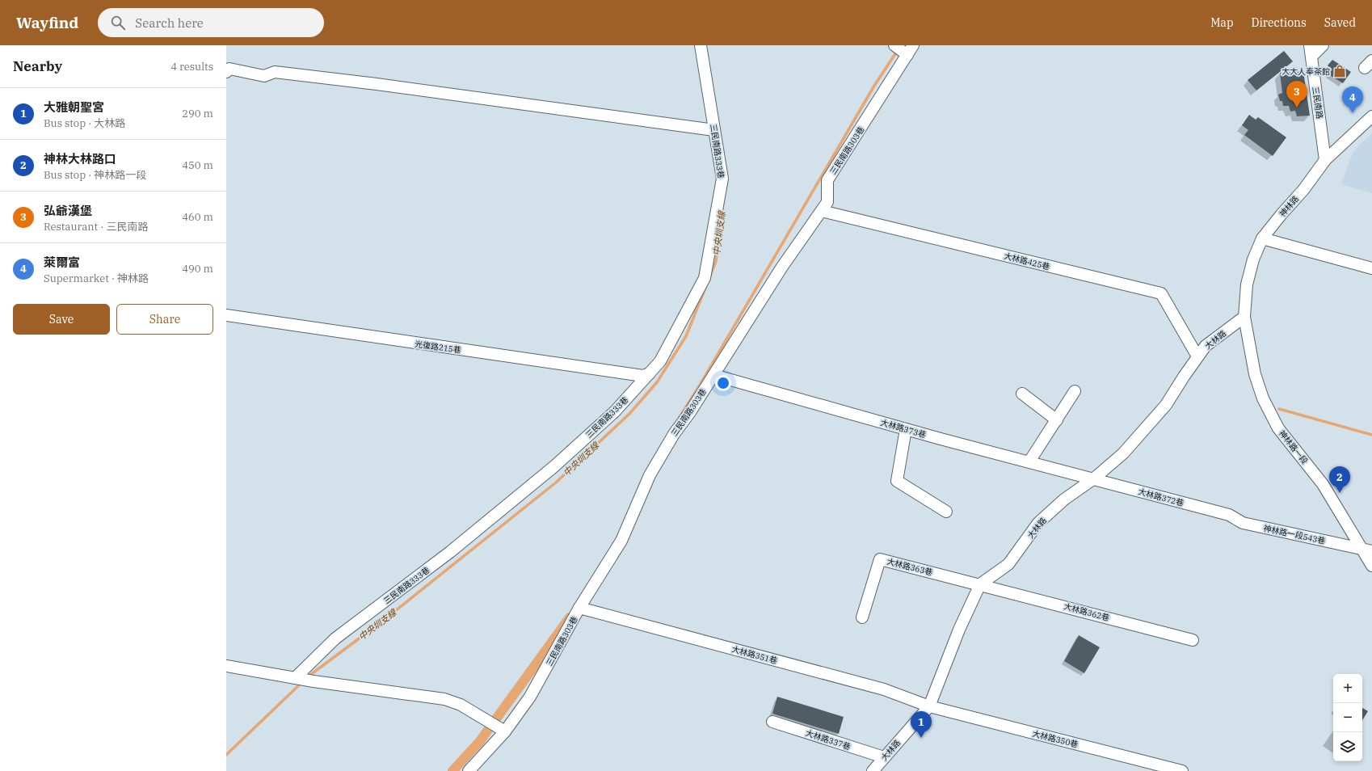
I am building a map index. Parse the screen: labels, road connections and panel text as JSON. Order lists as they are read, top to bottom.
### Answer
{
  "streets": {
    "street": [
      "三民南路",
      "三民南路303巷",
      "三民南路333巷",
      "神林路",
      "大林路425巷",
      "大林路",
      "光復路215巷",
      "大林路373巷",
      "神林路一段",
      "大林路372巷",
      "神林路一段543巷",
      "大林路363巷",
      "大林路362巷",
      "大林路351巷",
      "大林路350巷",
      "大林路337巷"
    ]
  },
  "crossings": [
    ["三民南路", "神林路"],
    ["三民南路303巷", "大林路425巷"],
    ["三民南路303巷", "大林路373巷"],
    ["三民南路303巷", "大林路351巷"],
    ["三民南路333巷", "光復路215巷"],
    ["神林路", "大林路"],
    ["神林路", "神林路一段"],
    ["大林路425巷", "大林路"],
    ["大林路", "大林路373巷"],
    ["大林路", "神林路一段"],
    ["大林路", "大林路372巷"],
    ["大林路", "大林路363巷"],
    ["大林路", "大林路362巷"],
    ["大林路", "大林路351巷"],
    ["大林路", "大林路350巷"],
    ["大林路", "大林路337巷"],
    ["大林路373巷", "大林路372巷"],
    ["神林路一段", "神林路一段543巷"],
    ["大林路372巷", "神林路一段543巷"],
    ["大林路363巷", "大林路362巷"],
    ["大林路351巷", "大林路350巷"]
  ],
  "water": ["中央圳支線"],
  "places": {
    "shop": ["大大人奉茶館"]
  },
  "page": {
    "header": "Wayfind",
    "search": "Search here",
    "nav": ["Map", "Directions", "Saved"],
    "heading": ["Nearby", "4 results"],
    "pins": [
      "3",
      "4",
      "2",
      "1"
    ],
    "list": [
      {
        "mark": "1",
        "name": "大雅朝聖宮",
        "note": "Bus stop · 大林路",
        "value": "290 m"
      },
      {
        "mark": "2",
        "name": "神林大林路口",
        "note": "Bus stop · 神林路一段",
        "value": "450 m"
      },
      {
        "mark": "3",
        "name": "弘爺漢堡",
        "note": "Restaurant · 三民南路",
        "value": "460 m"
      },
      {
        "mark": "4",
        "name": "萊爾富",
        "note": "Supermarket · 神林路",
        "value": "490 m"
      }
    ],
    "buttons": ["Save", "Share"],
    "map_buttons": ["+", "−"]
  }
}
